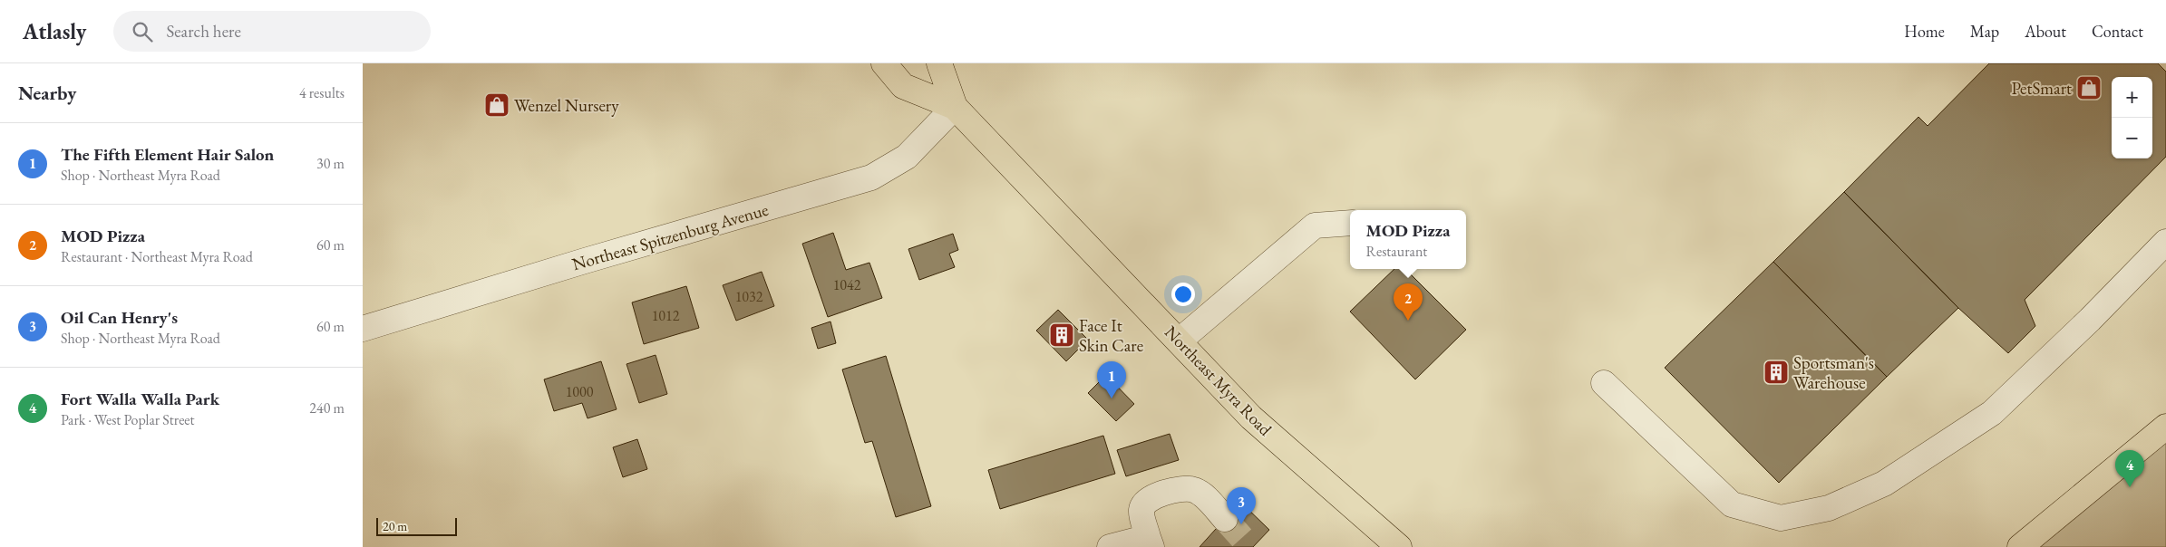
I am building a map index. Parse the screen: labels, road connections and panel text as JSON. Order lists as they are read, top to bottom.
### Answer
{
  "streets": {
    "main road": ["Northeast Myra Road"],
    "street": ["Northeast Spitzenburg Avenue"]
  },
  "crossings": [
    ["Northeast Spitzenburg Avenue", "Northeast Myra Road"]
  ],
  "places": {
    "shop": ["PetSmart", "Wenzel Nursery"],
    "building": ["Face It Skin Care", "Sportsman's Warehouse"]
  },
  "house_numbers": [
    "1042",
    "1032",
    "1012",
    "1000"
  ],
  "scale_bar": "20 m",
  "page": {
    "header": "Atlasly",
    "search": "Search here",
    "nav": [
      "Home",
      "Map",
      "About",
      "Contact"
    ],
    "heading": ["Nearby", "4 results"],
    "map_buttons": ["+", "−"],
    "list": [
      {
        "mark": "1",
        "name": "The Fifth Element Hair Salon",
        "note": "Shop · Northeast Myra Road",
        "value": "30 m"
      },
      {
        "mark": "2",
        "name": "MOD Pizza",
        "note": "Restaurant · Northeast Myra Road",
        "value": "60 m"
      },
      {
        "mark": "3",
        "name": "Oil Can Henry's",
        "note": "Shop · Northeast Myra Road",
        "value": "60 m"
      },
      {
        "mark": "4",
        "name": "Fort Walla Walla Park",
        "note": "Park · West Poplar Street",
        "value": "240 m"
      }
    ],
    "popup": ["MOD Pizza", "Restaurant"],
    "pins": [
      "2",
      "1",
      "4",
      "3"
    ],
    "scale": "20 m"
  }
}
